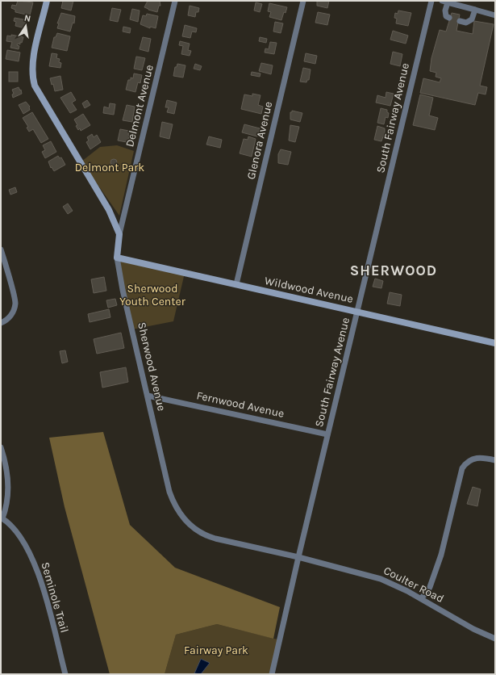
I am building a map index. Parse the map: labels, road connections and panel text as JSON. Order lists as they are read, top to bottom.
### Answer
{
  "streets": {
    "street": [
      "Delmont Avenue",
      "South Fairway Avenue",
      "Glenora Avenue",
      "Wildwood Avenue",
      "Sherwood Avenue",
      "Fernwood Avenue",
      "Coulter Road",
      "Seminole Trail"
    ]
  },
  "crossings": [
    ["Delmont Avenue", "Sherwood Avenue"],
    ["South Fairway Avenue", "Wildwood Avenue"],
    ["South Fairway Avenue", "Sherwood Avenue"],
    ["South Fairway Avenue", "Fernwood Avenue"],
    ["South Fairway Avenue", "Coulter Road"],
    ["Glenora Avenue", "Wildwood Avenue"],
    ["Wildwood Avenue", "Sherwood Avenue"],
    ["Sherwood Avenue", "Fernwood Avenue"],
    ["Sherwood Avenue", "Coulter Road"]
  ],
  "districts": ["SHERWOOD"],
  "parks": ["Delmont Park", "Sherwood Youth Center", "Fairway Park"],
  "north": "top"
}
